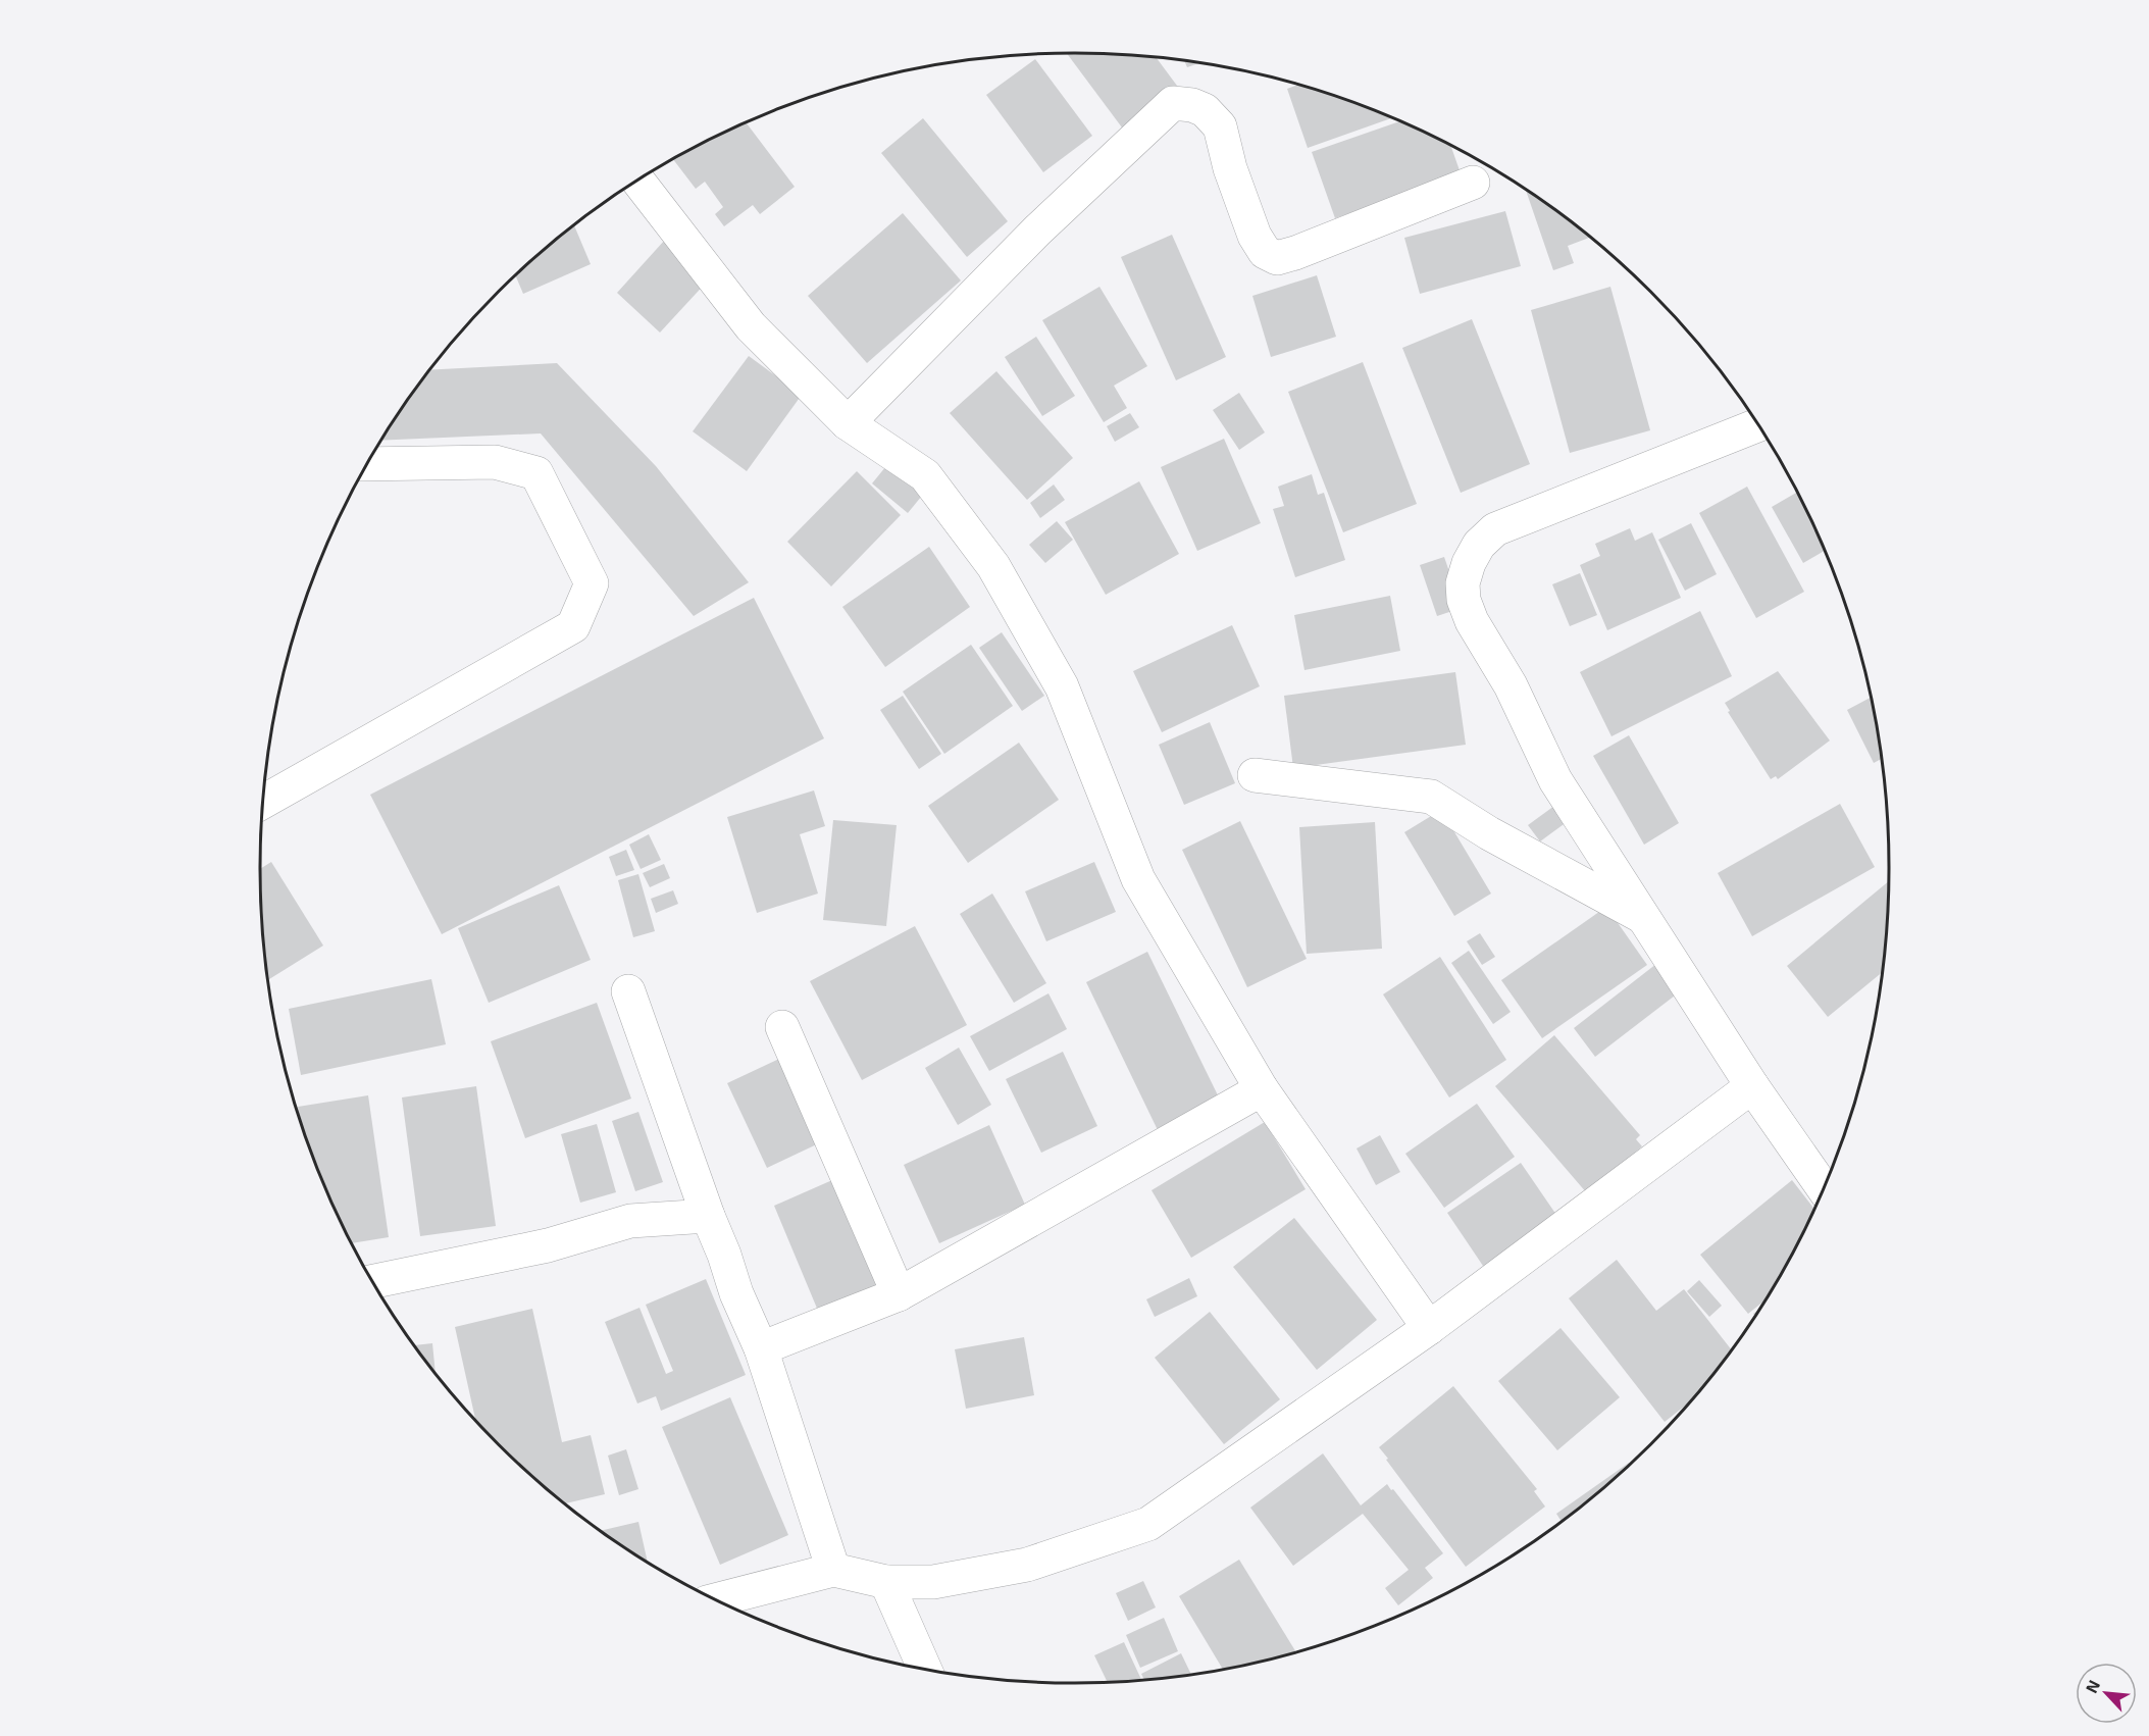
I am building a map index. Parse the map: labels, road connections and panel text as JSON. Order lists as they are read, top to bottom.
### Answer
{
  "north": "top left"
}
